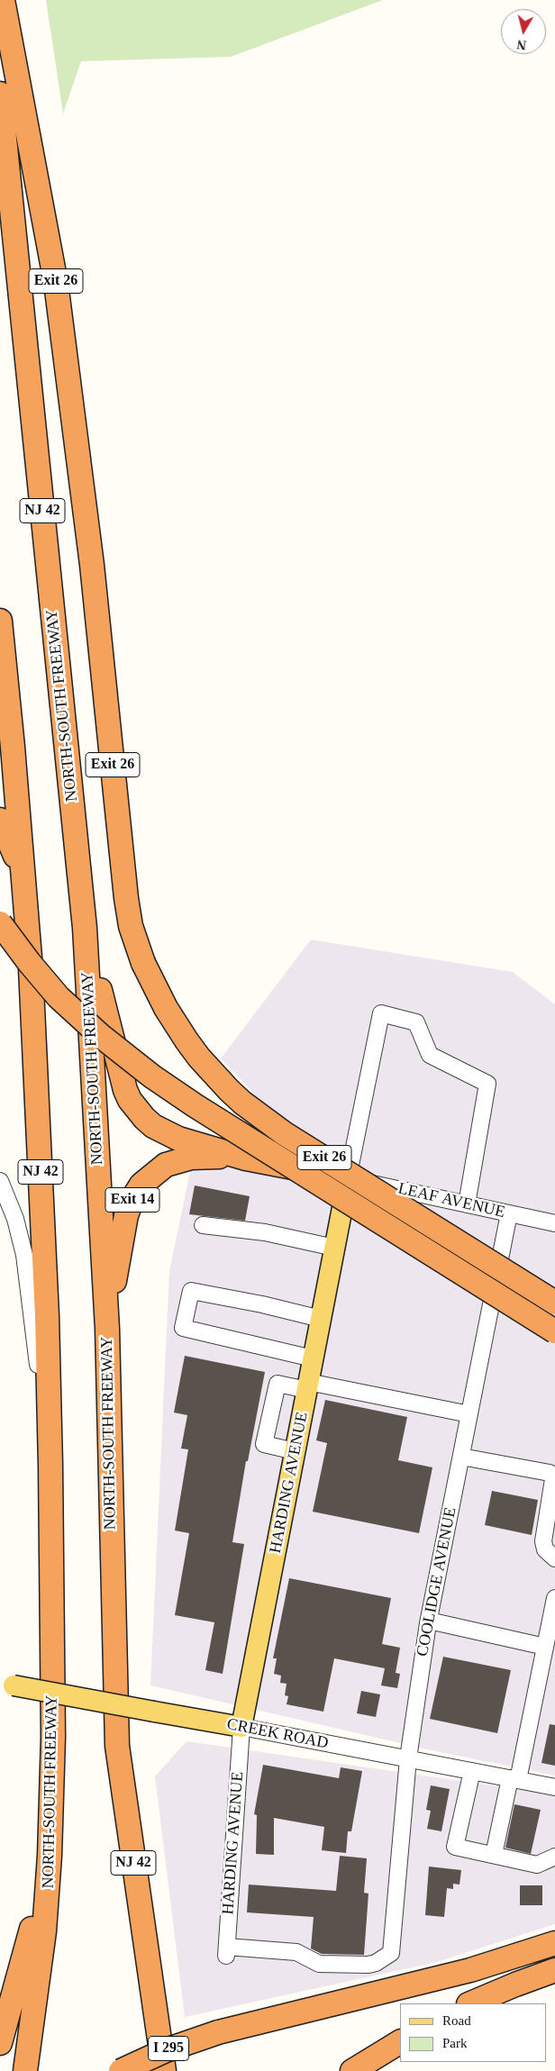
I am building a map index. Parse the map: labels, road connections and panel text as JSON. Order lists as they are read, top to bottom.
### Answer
{
  "streets": {
    "highway": [
      "Exit 26",
      "NJ 42",
      "NORTH-SOUTH FREEWAY",
      "Exit 14",
      "I 295"
    ],
    "main road": ["HARDING AVENUE", "CREEK ROAD"],
    "street": ["LEAF AVENUE", "COOLIDGE AVENUE"]
  },
  "crossings": [
    ["NORTH-SOUTH FREEWAY", "Exit 14"],
    ["LEAF AVENUE", "HARDING AVENUE"],
    ["LEAF AVENUE", "COOLIDGE AVENUE"],
    ["HARDING AVENUE", "COOLIDGE AVENUE"],
    ["HARDING AVENUE", "CREEK ROAD"],
    ["COOLIDGE AVENUE", "CREEK ROAD"]
  ],
  "legend": ["Road", "Park"],
  "north": "bottom"
}
